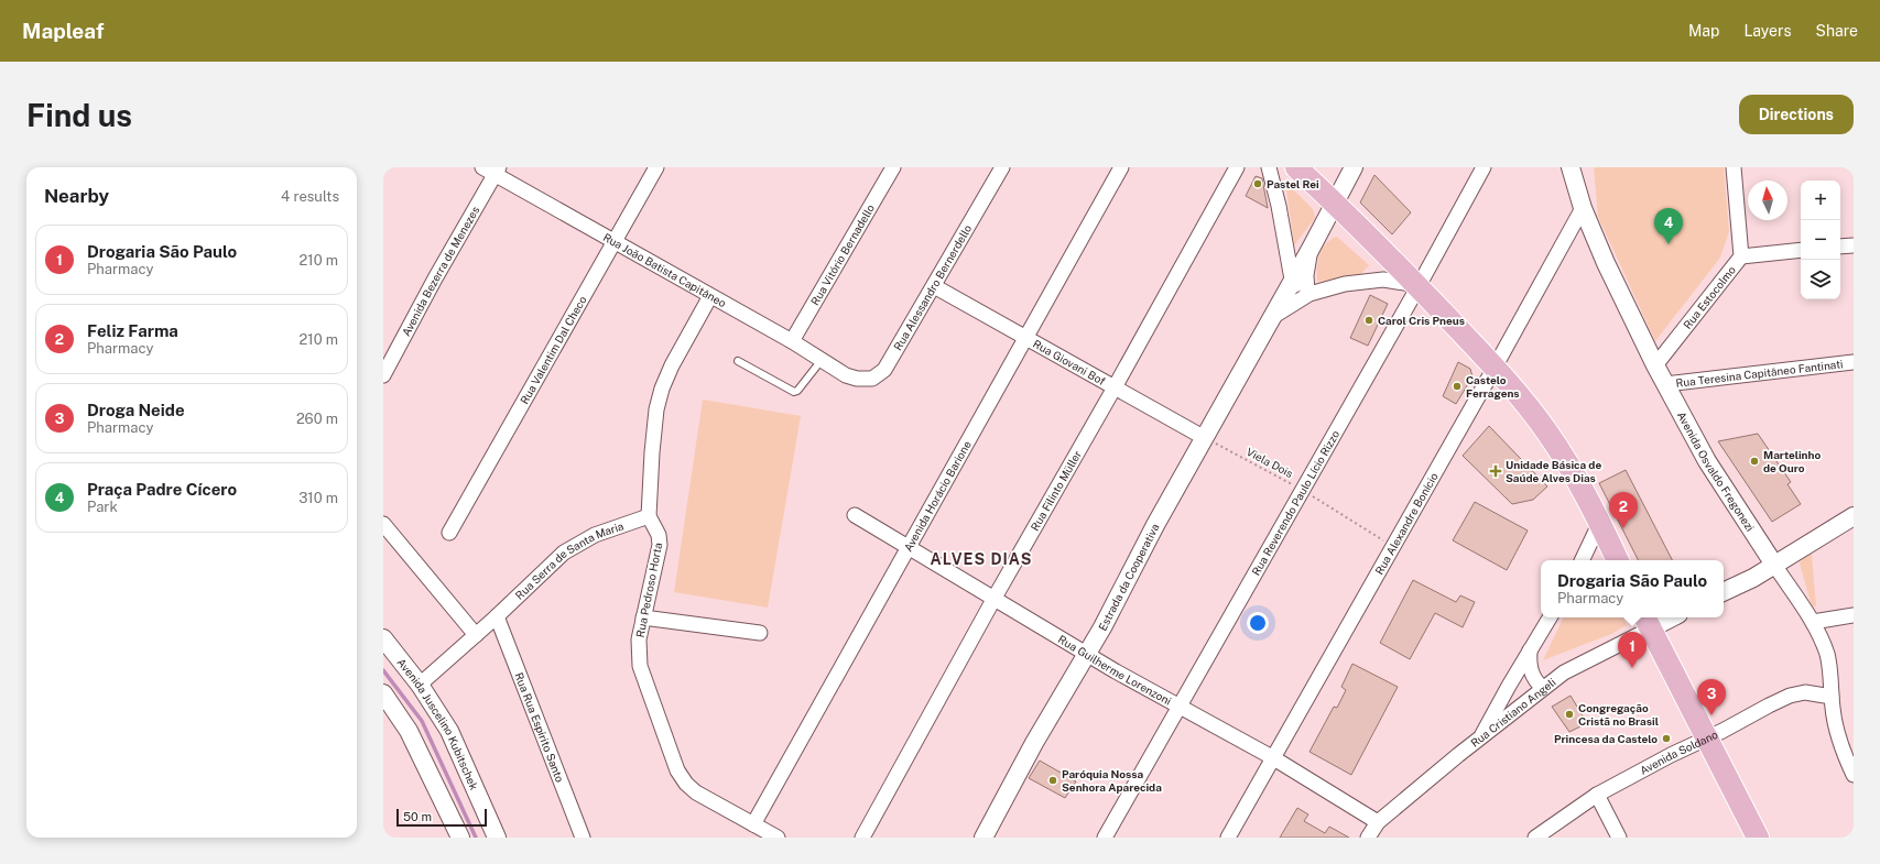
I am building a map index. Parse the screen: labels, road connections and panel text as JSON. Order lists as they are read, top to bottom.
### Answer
{
  "streets": {
    "street": [
      "Rua Vitório Bernadello",
      "Avenida Bezerra de Menezes",
      "Rua João Batista Capitâneo",
      "Rua Alessandro Bernerdello",
      "Rua Estocolmo",
      "Rua Valentim Dal Checo",
      "Rua Giovani Bof",
      "Rua Teresina Capitâneo Fantinati",
      "Avenida Osvaldo Fregonezi",
      "Rua Filinto Müller",
      "Avenida Horácio Barione",
      "Rua Reverendo Paulo Lício Rizzo",
      "Rua Alexandre Bonício",
      "Rua Serra de Santa Maria",
      "Estrada da Cooperativa",
      "Rua Pedroso Horta",
      "Rua Guilherme Lorenzoni",
      "Rua Cristiano Angeli",
      "Avenida Juscelino Kubitschek",
      "Rua Rua Espírito Santo",
      "Avenida Soldano"
    ],
    "path": ["Viela Dois"]
  },
  "crossings": [
    ["Rua Vitório Bernadello", "Rua João Batista Capitâneo"],
    ["Avenida Bezerra de Menezes", "Rua João Batista Capitâneo"],
    ["Rua João Batista Capitâneo", "Rua Alessandro Bernerdello"],
    ["Rua João Batista Capitâneo", "Rua Valentim Dal Checo"],
    ["Rua Alessandro Bernerdello", "Rua Giovani Bof"],
    ["Rua Estocolmo", "Avenida Osvaldo Fregonezi"],
    ["Rua Giovani Bof", "Viela Dois"],
    ["Rua Giovani Bof", "Rua Filinto Müller"],
    ["Rua Giovani Bof", "Avenida Horácio Barione"],
    ["Rua Giovani Bof", "Estrada da Cooperativa"],
    ["Rua Teresina Capitâneo Fantinati", "Avenida Osvaldo Fregonezi"],
    ["Viela Dois", "Rua Reverendo Paulo Lício Rizzo"],
    ["Viela Dois", "Rua Alexandre Bonício"],
    ["Viela Dois", "Estrada da Cooperativa"],
    ["Avenida Osvaldo Fregonezi", "Rua Alexandre Bonício"],
    ["Avenida Osvaldo Fregonezi", "Avenida Soldano"],
    ["Rua Filinto Müller", "Rua Guilherme Lorenzoni"],
    ["Avenida Horácio Barione", "Rua Pedroso Horta"],
    ["Avenida Horácio Barione", "Rua Guilherme Lorenzoni"],
    ["Rua Reverendo Paulo Lício Rizzo", "Rua Guilherme Lorenzoni"],
    ["Rua Alexandre Bonício", "Rua Guilherme Lorenzoni"],
    ["Rua Serra de Santa Maria", "Rua Pedroso Horta"],
    ["Rua Serra de Santa Maria", "Avenida Juscelino Kubitschek"],
    ["Rua Serra de Santa Maria", "Rua Rua Espírito Santo"],
    ["Estrada da Cooperativa", "Rua Guilherme Lorenzoni"],
    ["Rua Guilherme Lorenzoni", "Rua Cristiano Angeli"]
  ],
  "districts": ["ALVES DIAS"],
  "places": {
    "other": [
      "Pastel Rei",
      "Carol Cris Pneus",
      "Castelo Ferragens",
      "Martelinho de Ouro",
      "Congregação Cristã no Brasil",
      "Princesa da Castelo",
      "Paróquia Nossa Senhora Aparecida"
    ],
    "health": ["Unidade Básica de Saúde Alves Dias"]
  },
  "scale_bar": "50 m",
  "north": "top",
  "page": {
    "header": "Mapleaf",
    "nav": ["Map", "Layers", "Share"],
    "buttons": "Directions",
    "title": "Find us",
    "heading": ["Nearby", "4 results"],
    "map_buttons": ["+", "−"],
    "pins": [
      "4",
      "2",
      "1",
      "3"
    ],
    "list": [
      {
        "mark": "1",
        "name": "Drogaria São Paulo",
        "note": "Pharmacy",
        "value": "210 m"
      },
      {
        "mark": "2",
        "name": "Feliz Farma",
        "note": "Pharmacy",
        "value": "210 m"
      },
      {
        "mark": "3",
        "name": "Droga Neide",
        "note": "Pharmacy",
        "value": "260 m"
      },
      {
        "mark": "4",
        "name": "Praça Padre Cícero",
        "note": "Park",
        "value": "310 m"
      }
    ],
    "popup": ["Drogaria São Paulo", "Pharmacy"],
    "scale": "50 m"
  }
}
